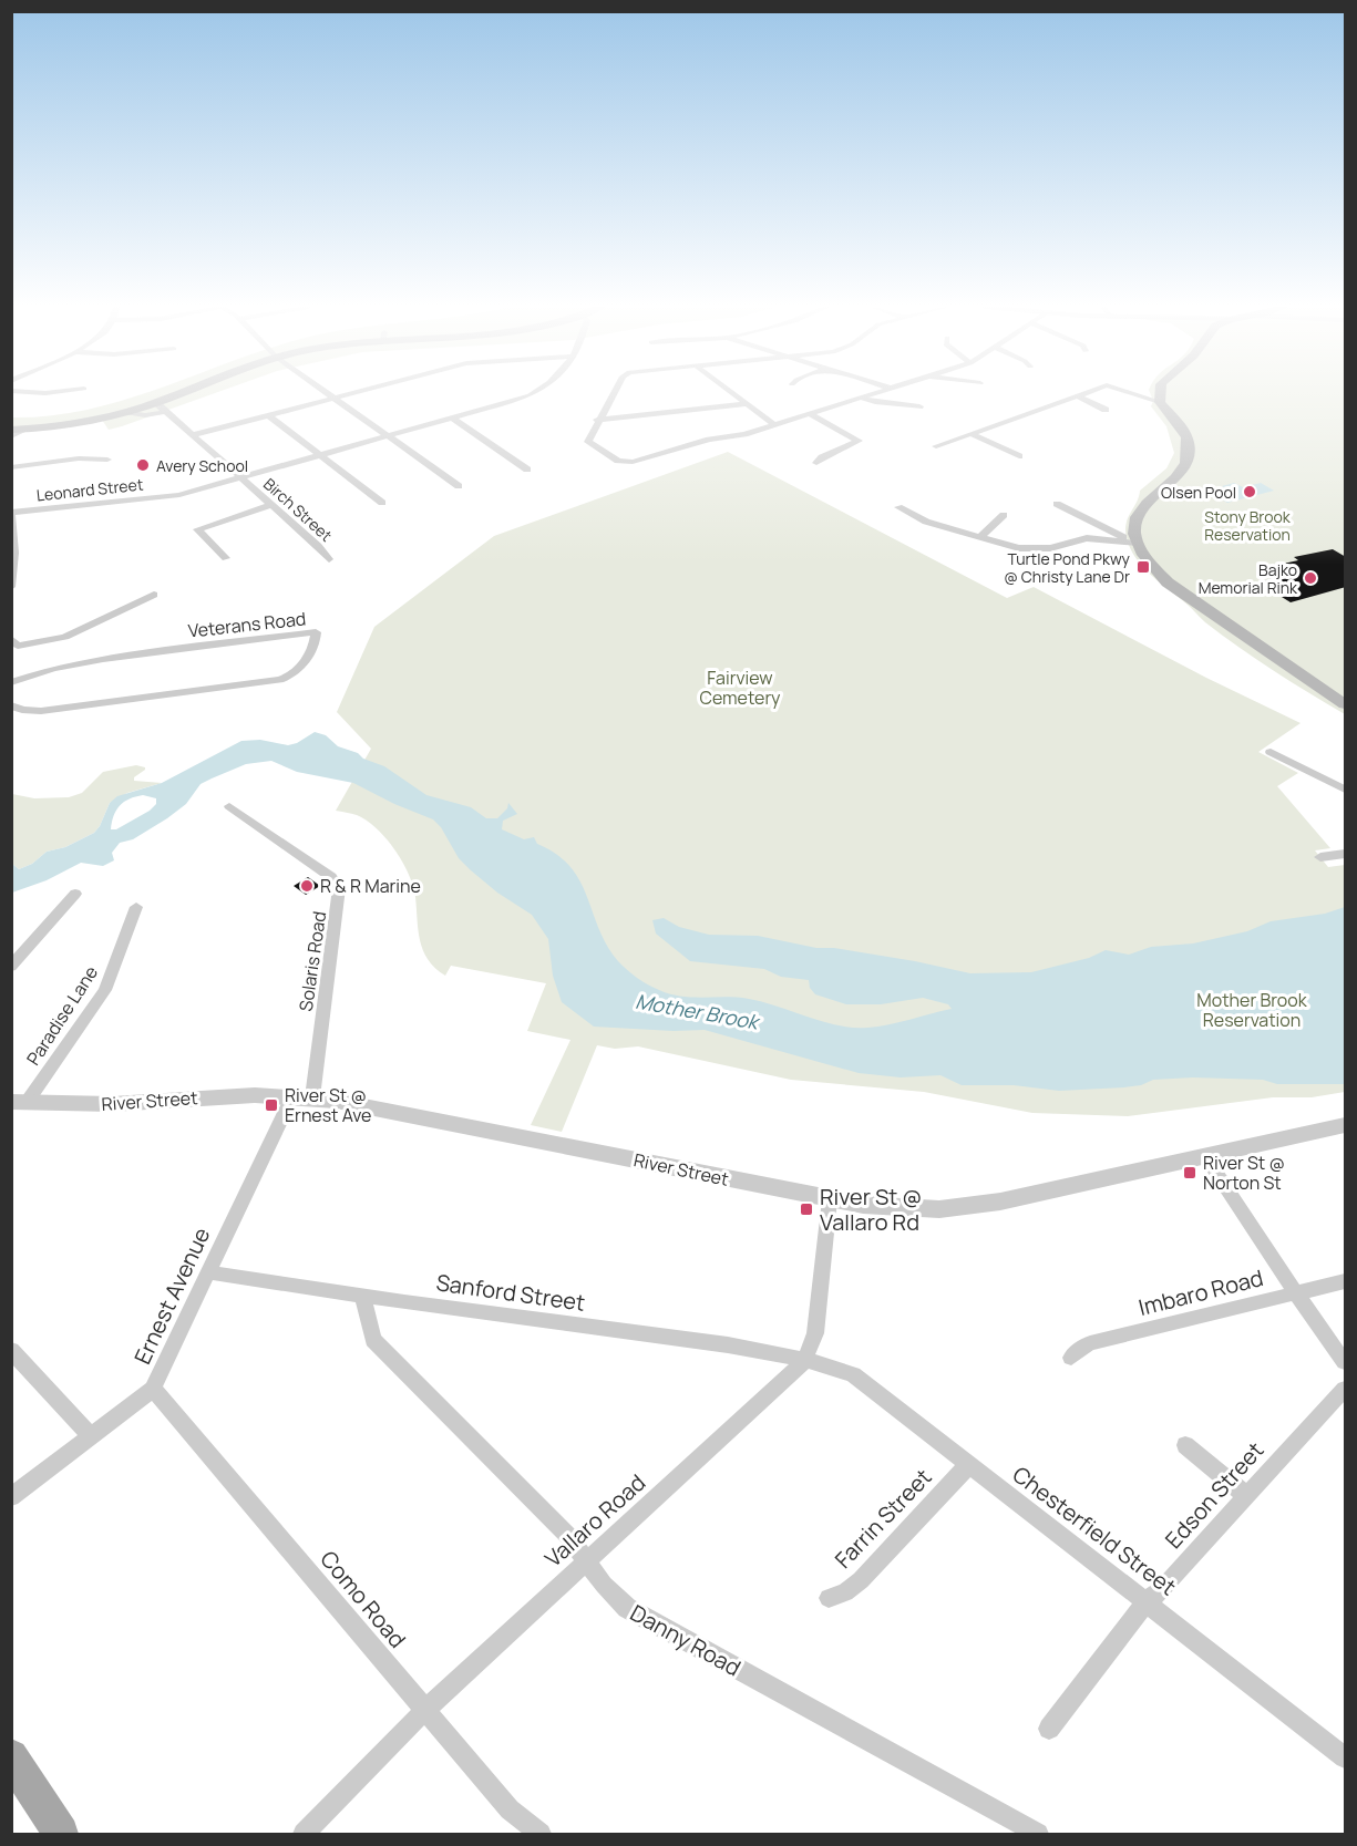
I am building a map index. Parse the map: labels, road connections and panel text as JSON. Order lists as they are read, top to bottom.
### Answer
{
  "streets": {
    "street": [
      "Leonard Street",
      "Birch Street",
      "Veterans Road",
      "Solaris Road",
      "Paradise Lane",
      "River Street",
      "Sanford Street",
      "Imbaro Road",
      "Ernest Avenue",
      "Edson Street",
      "Farrin Street",
      "Vallaro Road",
      "Chesterfield Street",
      "Como Road",
      "Danny Road"
    ]
  },
  "crossings": [
    ["Leonard Street", "Birch Street"],
    ["Solaris Road", "River Street"],
    ["Paradise Lane", "River Street"],
    ["River Street", "Ernest Avenue"],
    ["River Street", "Vallaro Road"],
    ["Sanford Street", "Ernest Avenue"],
    ["Sanford Street", "Vallaro Road"],
    ["Sanford Street", "Chesterfield Street"],
    ["Sanford Street", "Danny Road"],
    ["Ernest Avenue", "Como Road"],
    ["Edson Street", "Chesterfield Street"],
    ["Farrin Street", "Chesterfield Street"],
    ["Vallaro Road", "Chesterfield Street"],
    ["Vallaro Road", "Como Road"],
    ["Vallaro Road", "Danny Road"]
  ],
  "water": ["Mother Brook"],
  "parks": ["Stony Brook Reservation", "Fairview Cemetery", "Mother Brook Reservation"],
  "places": {
    "other": [
      "Avery School",
      "Olsen Pool",
      "Bajko Memorial Rink",
      "R & R Marine"
    ],
    "transit": [
      "Turtle Pond Pkwy @ Christy Lane Dr",
      "River St @ Ernest Ave",
      "River St @ Norton St",
      "River St @ Vallaro Rd"
    ]
  }
}
